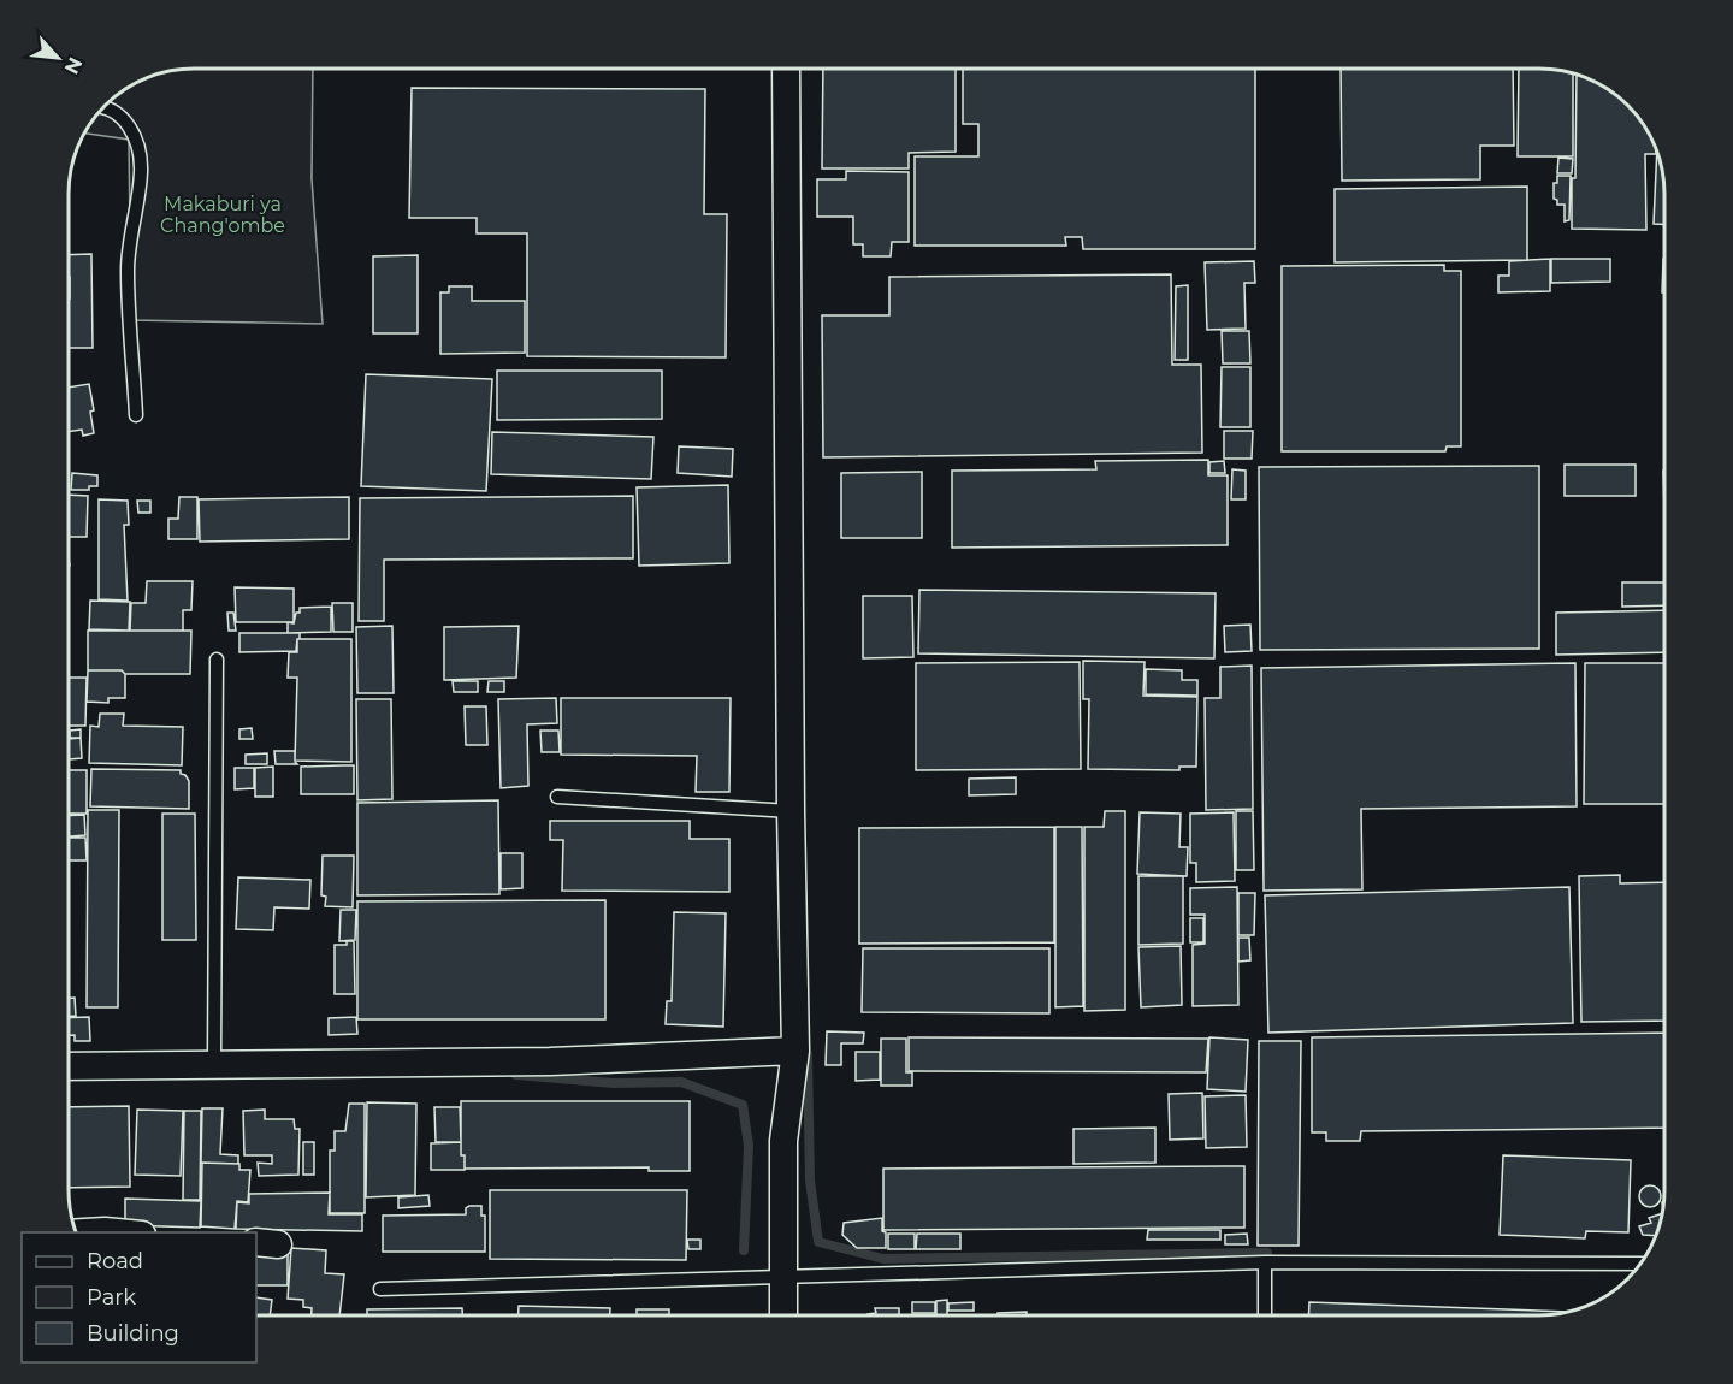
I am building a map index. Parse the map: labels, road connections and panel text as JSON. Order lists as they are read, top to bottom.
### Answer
{
  "parks": ["Makaburi ya Chang'ombe"],
  "legend": ["Road", "Park", "Building"],
  "north": "bottom right"
}
